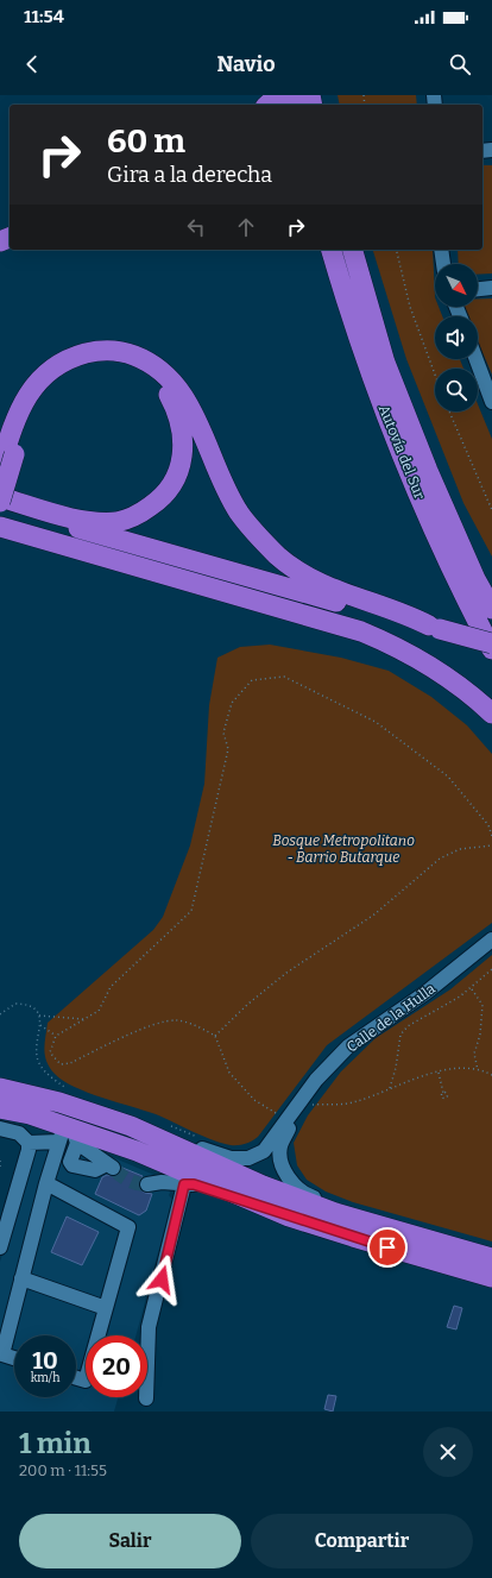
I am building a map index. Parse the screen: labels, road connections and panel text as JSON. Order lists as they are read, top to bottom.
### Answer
{
  "streets": {
    "highway": ["Autovía del Sur"],
    "street": ["Calle de la Hulla"]
  },
  "parks": ["Bosque Metropolitano - Barrio Butarque"],
  "north": "bottom right",
  "page": {
    "status": "11:54",
    "header": "Navio",
    "turn": ["60 m", "Gira a la derecha"],
    "speed": "10 km/h",
    "limit": "20",
    "heading": ["1 min", "200 m · 11:55"],
    "buttons": ["Salir", "Compartir"]
  }
}
